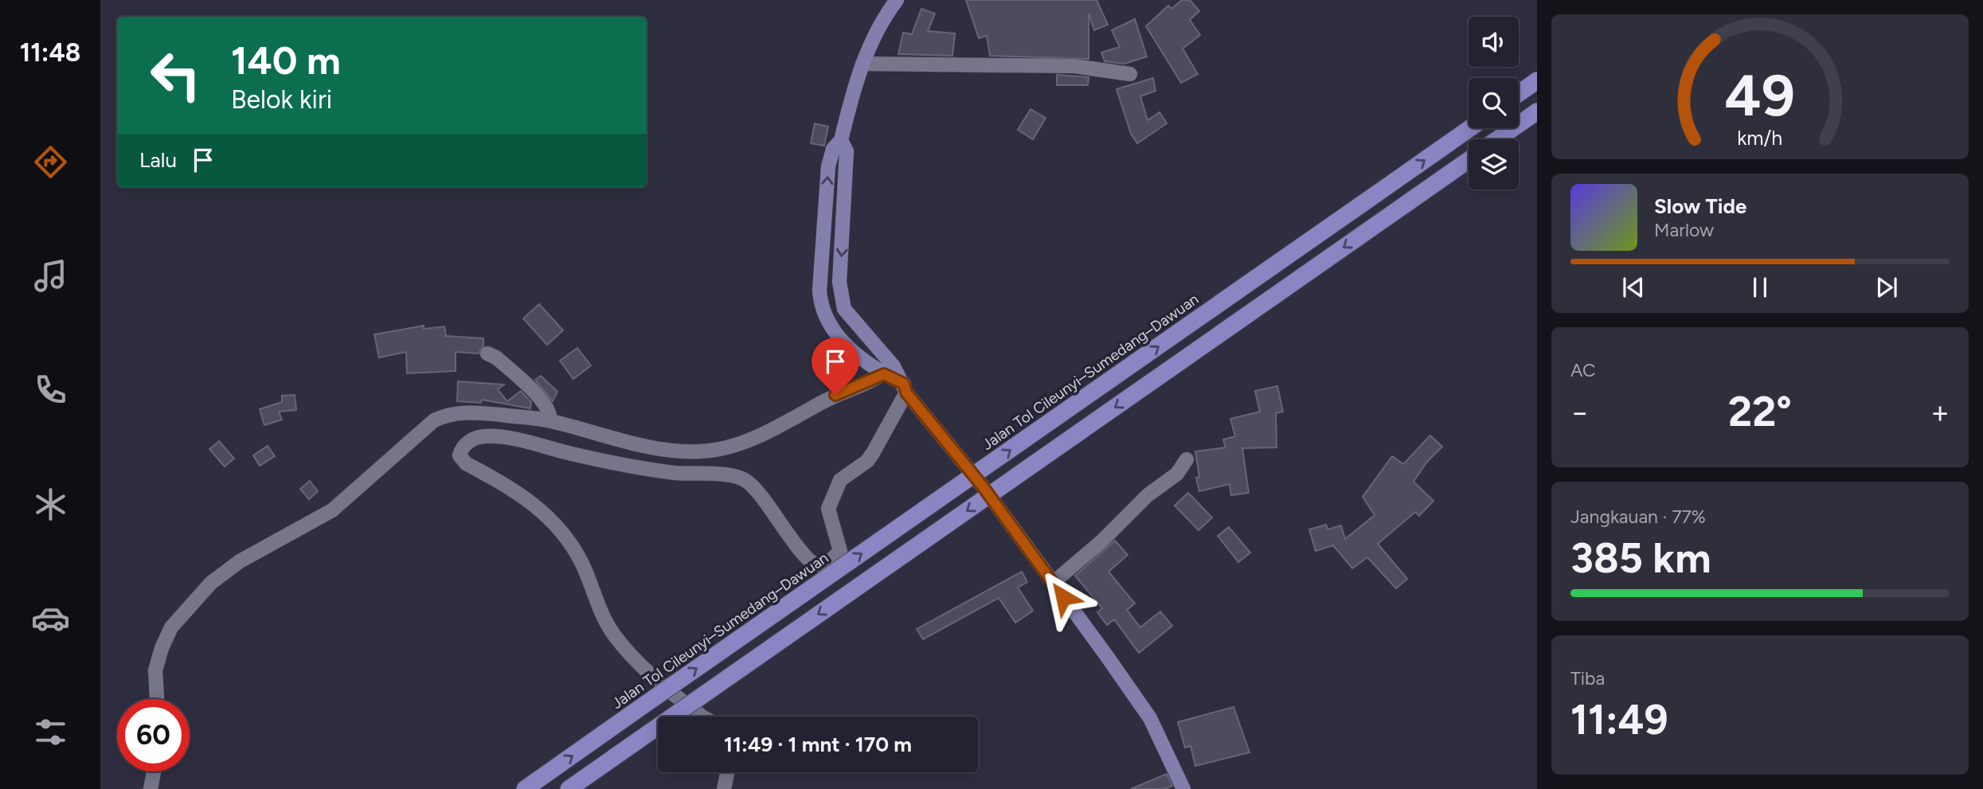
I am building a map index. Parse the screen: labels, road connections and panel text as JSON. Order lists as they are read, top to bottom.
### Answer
{
  "streets": {
    "highway": ["Jalan Tol Cileunyi–Sumedang–Dawuan"]
  },
  "page": {
    "tabs": "11:48",
    "turn": ["140 m", "Belok kiri"],
    "then": "Lalu",
    "song": ["Slow Tide", "Marlow"],
    "tile": [
      "AC",
      ["Jangkauan · 77%", "385 km"],
      ["Tiba", "11:49"]
    ],
    "heat": ["−", "22°", "+"],
    "limit": "60",
    "trip": "11:49 · 1 mnt · 170 m",
    "gauge": ["49", "km/h"]
  }
}
